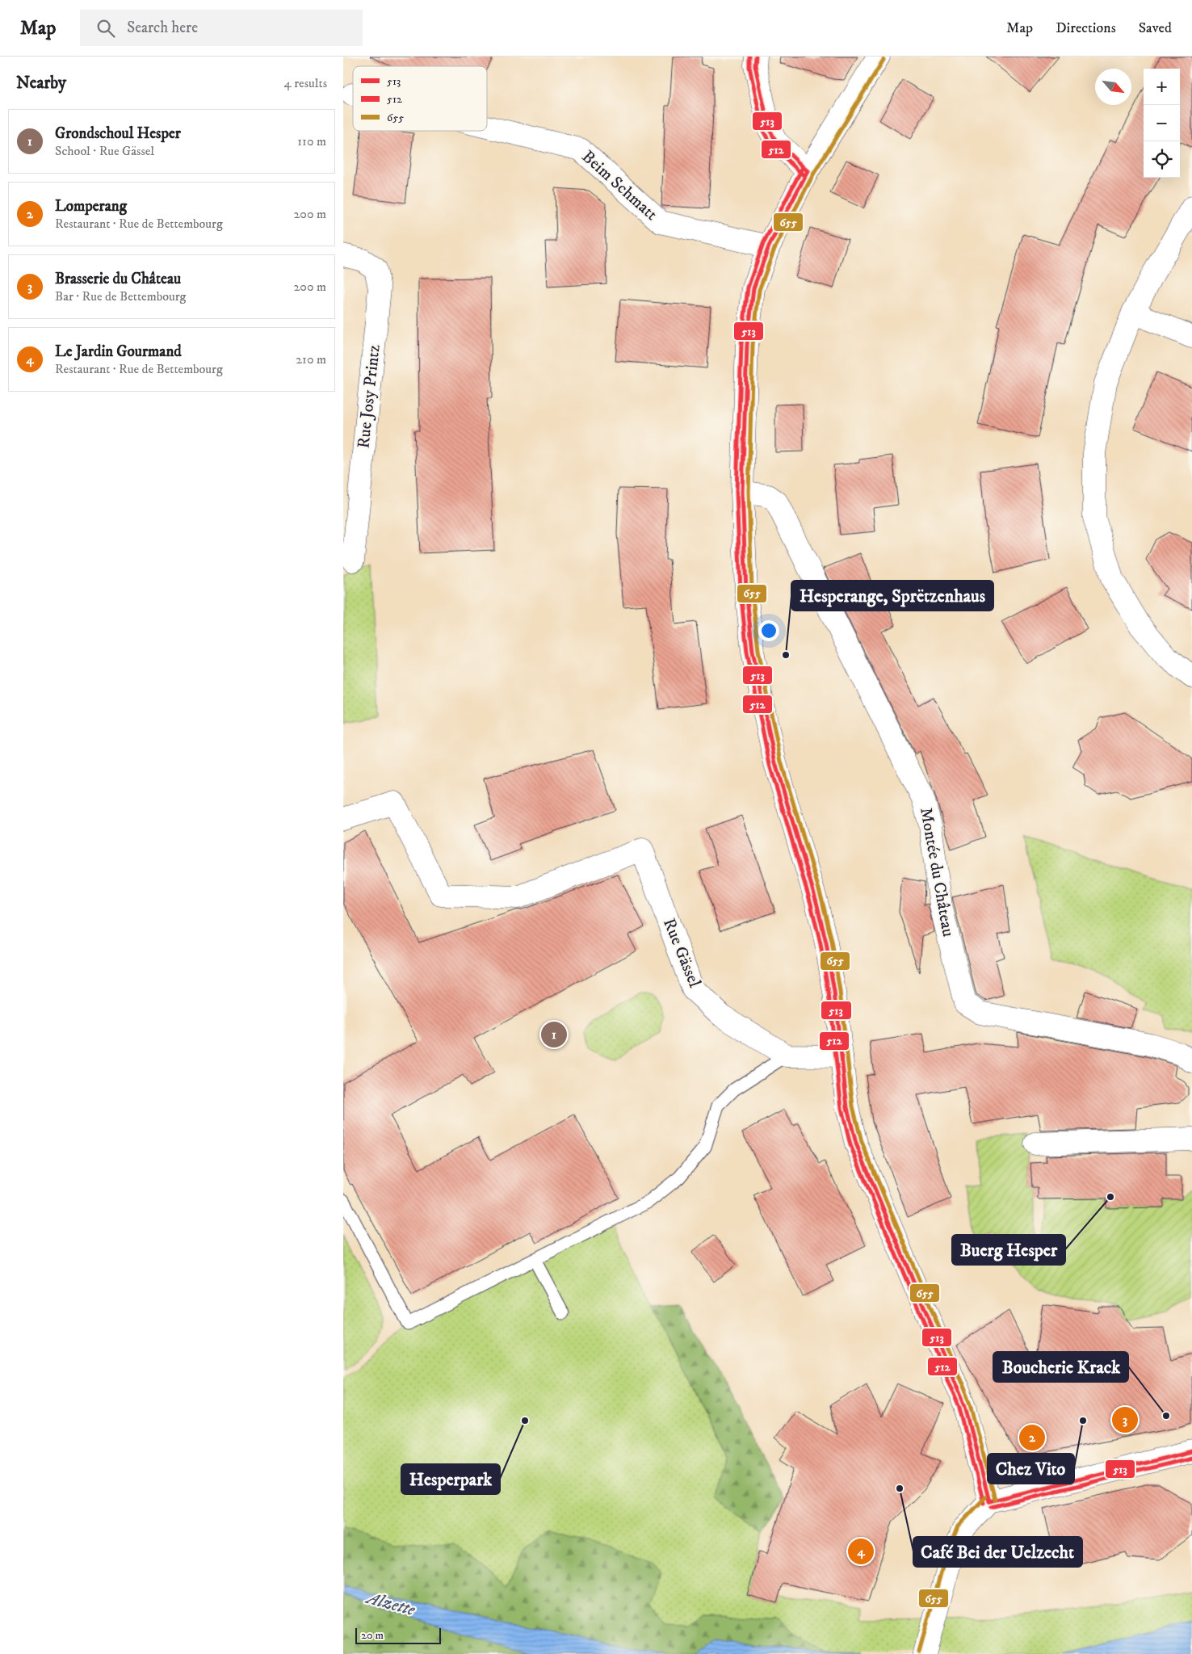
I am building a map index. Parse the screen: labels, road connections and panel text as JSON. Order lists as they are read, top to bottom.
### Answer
{
  "streets": {
    "street": [
      "Beim Schmatt",
      "Rue Josy Printz",
      "Montée du Château",
      "Rue Gässel"
    ]
  },
  "water": ["Alzette"],
  "places": [
    "Hesperange, Sprëtzenhaus",
    "Buerg Hesper",
    "Boucherie Krack",
    "Hesperpark",
    "Chez Vito",
    "Café Bei der Uelzecht"
  ],
  "lines": ["transit line 513", "transit line 512", "transit line 655"],
  "legend": ["513", "512", "655"],
  "scale_bar": "20 m",
  "north": "bottom right",
  "page": {
    "header": "Map",
    "search": "Search here",
    "nav": ["Map", "Directions", "Saved"],
    "heading": ["Nearby", "4 results"],
    "map_buttons": ["+", "−"],
    "list": [
      {
        "mark": "1",
        "name": "Grondschoul Hesper",
        "note": "School · Rue Gässel",
        "value": "110 m"
      },
      {
        "mark": "2",
        "name": "Lomperang",
        "note": "Restaurant · Rue de Bettembourg",
        "value": "200 m"
      },
      {
        "mark": "3",
        "name": "Brasserie du Château",
        "note": "Bar · Rue de Bettembourg",
        "value": "200 m"
      },
      {
        "mark": "4",
        "name": "Le Jardin Gourmand",
        "note": "Restaurant · Rue de Bettembourg",
        "value": "210 m"
      }
    ],
    "pins": [
      "1",
      "3",
      "2",
      "4"
    ],
    "scale": "20 m"
  }
}
